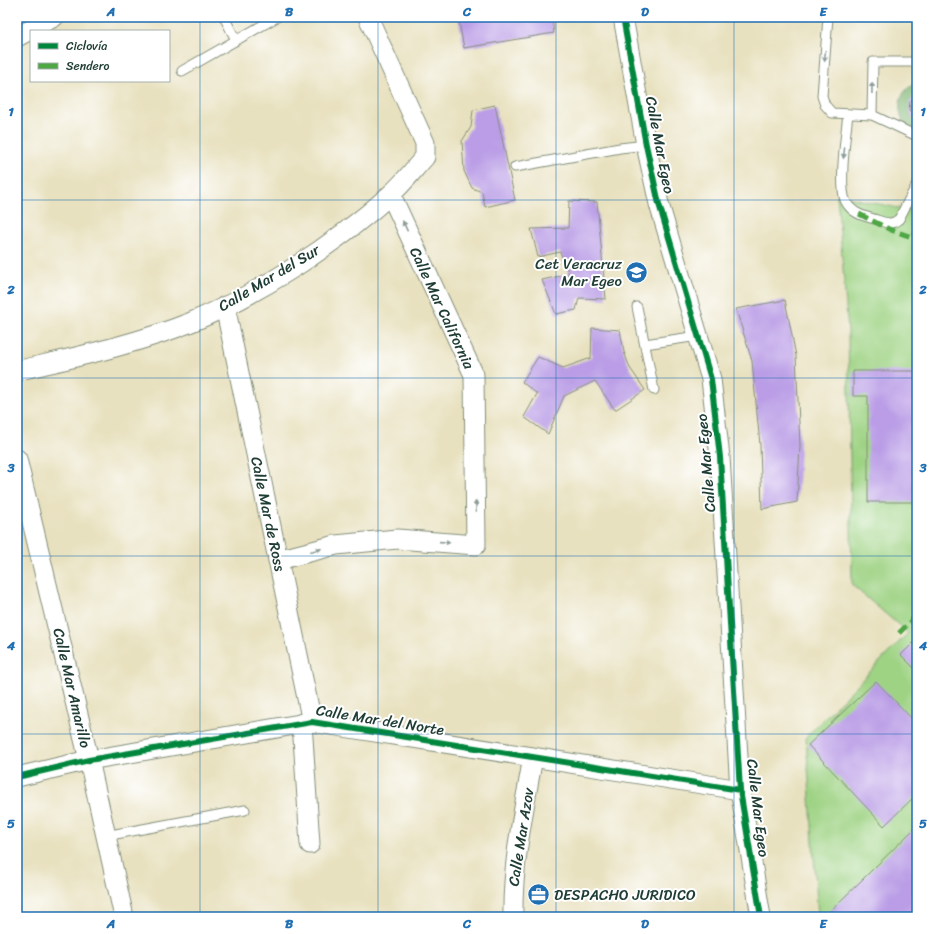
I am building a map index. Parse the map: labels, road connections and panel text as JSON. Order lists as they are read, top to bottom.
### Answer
{
  "streets": {
    "street": [
      "Calle Mar Egeo",
      "Calle Mar del Sur",
      "Calle Mar California",
      "Calle Mar de Ross",
      "Calle Mar Amarillo",
      "Calle Mar del Norte",
      "Calle Mar Azov"
    ]
  },
  "crossings": [
    ["Calle Mar Egeo", "Calle Mar del Norte"],
    ["Calle Mar del Sur", "Calle Mar California"],
    ["Calle Mar del Sur", "Calle Mar de Ross"],
    ["Calle Mar California", "Calle Mar de Ross"],
    ["Calle Mar de Ross", "Calle Mar del Norte"],
    ["Calle Mar Amarillo", "Calle Mar del Norte"],
    ["Calle Mar del Norte", "Calle Mar Azov"]
  ],
  "places": {
    "school or university": ["Cet Veracruz Mar Egeo"],
    "office": ["DESPACHO JURIDICO"]
  },
  "legend": ["Ciclovía", "Sendero"],
  "grid": {
    "columns": [
      "A",
      "B",
      "C",
      "D",
      "E"
    ],
    "rows": [
      "1",
      "2",
      "3",
      "4",
      "5"
    ]
  }
}
